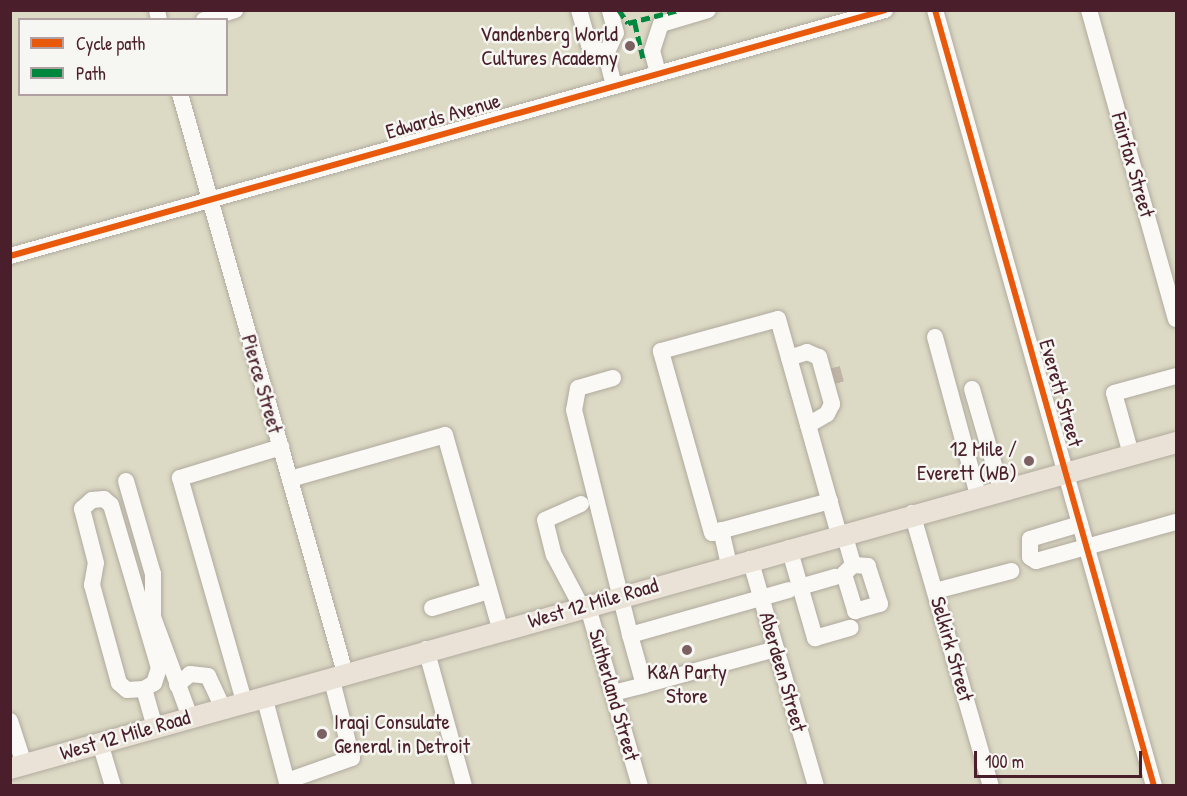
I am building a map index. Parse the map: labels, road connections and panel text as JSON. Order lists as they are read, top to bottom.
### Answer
{
  "streets": {
    "main road": ["West 12 Mile Road"],
    "street": [
      "Edwards Avenue",
      "Fairfax Street",
      "Pierce Street",
      "Everett Street",
      "Selkirk Street",
      "Aberdeen Street",
      "Sutherland Street"
    ]
  },
  "crossings": [
    ["Edwards Avenue", "Pierce Street"],
    ["Pierce Street", "West 12 Mile Road"],
    ["Everett Street", "West 12 Mile Road"],
    ["West 12 Mile Road", "Selkirk Street"],
    ["West 12 Mile Road", "Aberdeen Street"],
    ["West 12 Mile Road", "Sutherland Street"]
  ],
  "places": [
    "Vandenberg World Cultures Academy",
    "12 Mile / Everett (WB)",
    "K&A Party Store",
    "Iraqi Consulate General in Detroit"
  ],
  "legend": ["Cycle path", "Path"],
  "scale_bar": "100 m"
}
